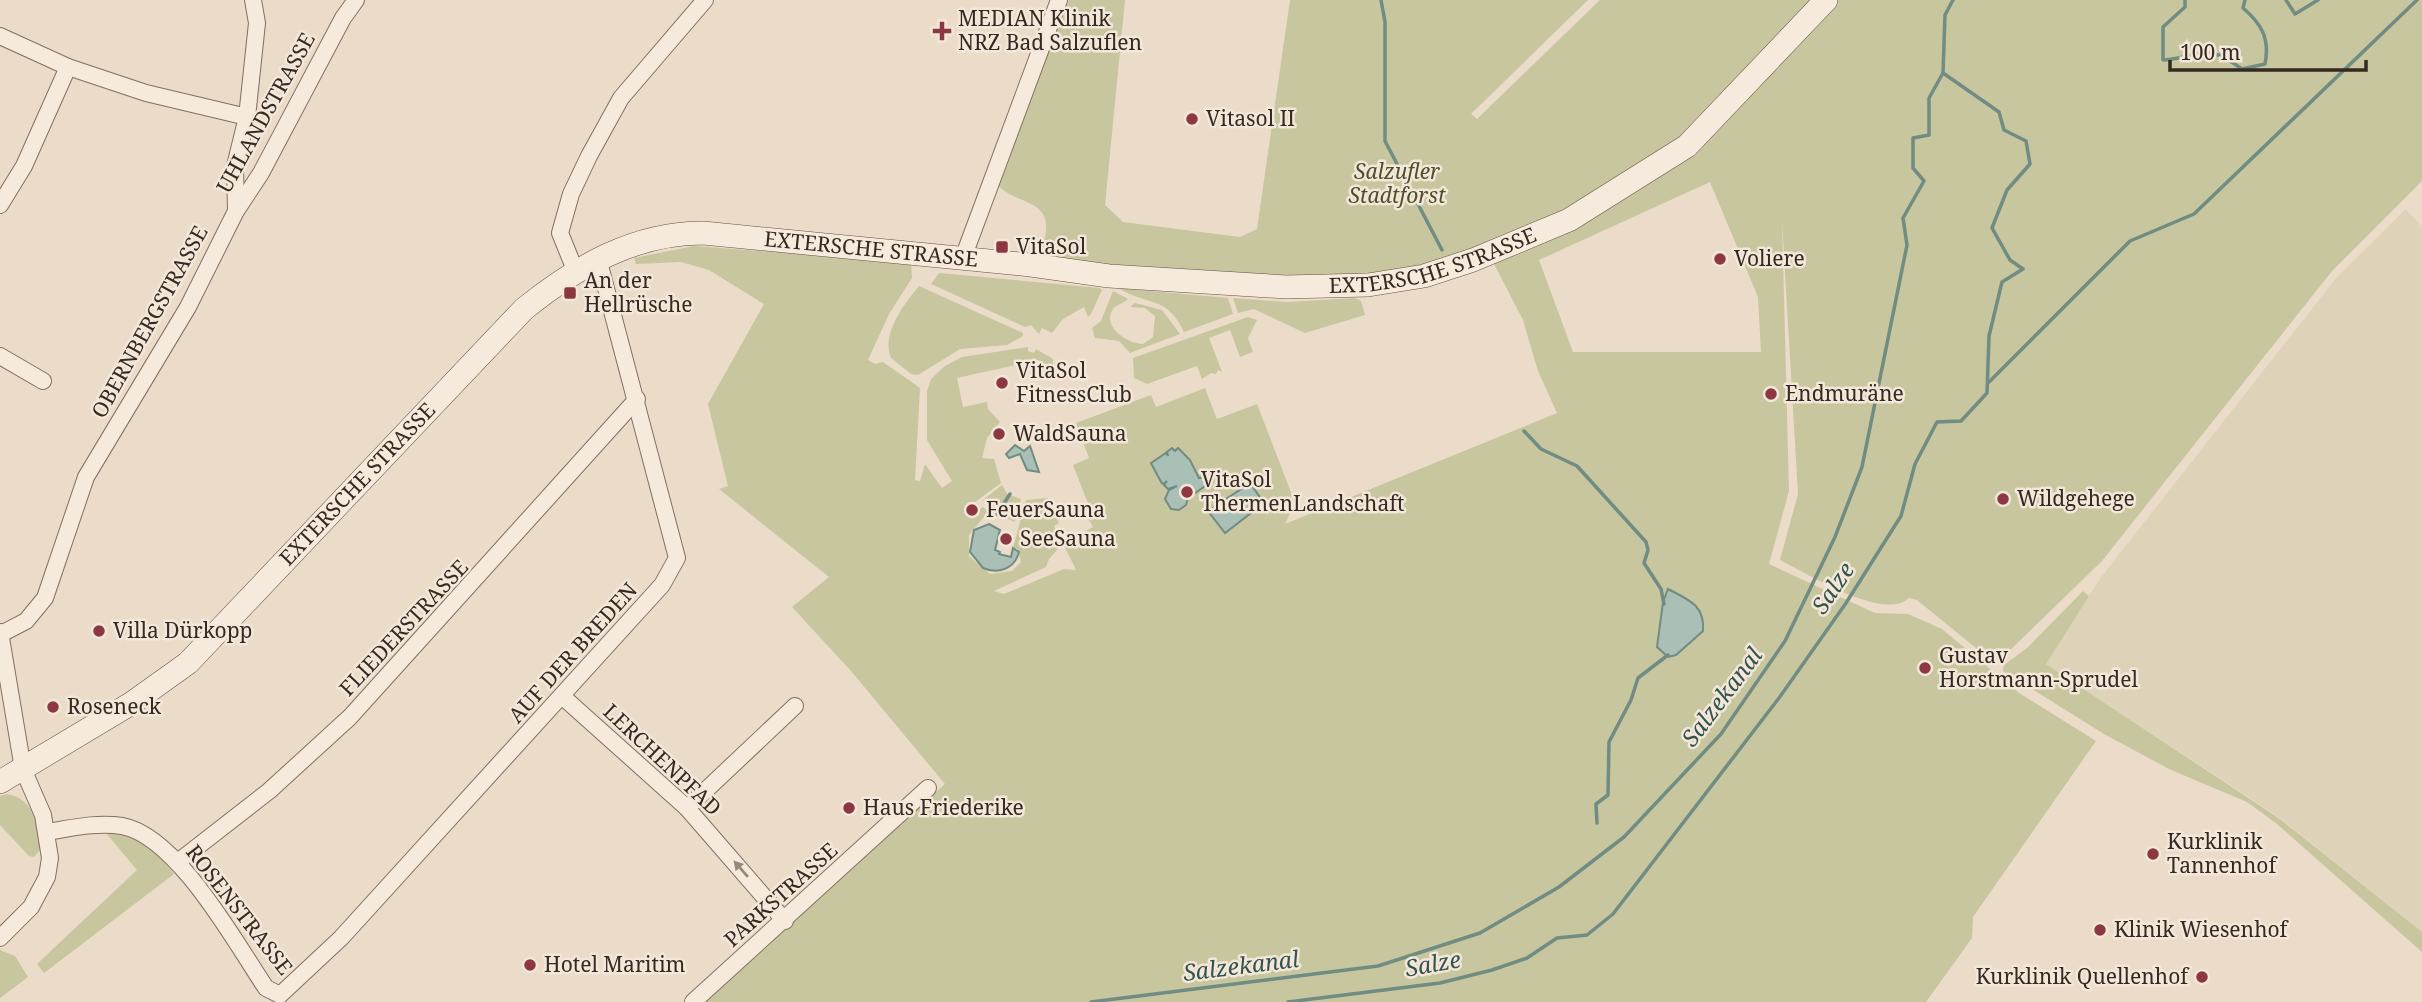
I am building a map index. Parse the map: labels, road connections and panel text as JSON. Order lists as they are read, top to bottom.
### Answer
{
  "streets": {
    "main road": ["EXTERSCHE STRASSE"],
    "street": [
      "UHLANDSTRASSE",
      "OBERNBERGSTRASSE",
      "FLIEDERSTRASSE",
      "AUF DER BREDEN",
      "LERCHENPFAD",
      "PARKSTRASSE",
      "ROSENSTRASSE"
    ]
  },
  "crossings": [
    ["UHLANDSTRASSE", "OBERNBERGSTRASSE"],
    ["EXTERSCHE STRASSE", "AUF DER BREDEN"],
    ["FLIEDERSTRASSE", "AUF DER BREDEN"],
    ["FLIEDERSTRASSE", "ROSENSTRASSE"],
    ["AUF DER BREDEN", "LERCHENPFAD"],
    ["AUF DER BREDEN", "ROSENSTRASSE"],
    ["LERCHENPFAD", "PARKSTRASSE"]
  ],
  "one_way": ["LERCHENPFAD"],
  "water": ["Salze", "Salzekanal"],
  "parks": ["Salzufler Stadtforst"],
  "places": {
    "health": ["MEDIAN Klinik NRZ Bad Salzuflen"],
    "other": [
      "Vitasol II",
      "Voliere",
      "VitaSol FitnessClub",
      "Endmuräne",
      "WaldSauna",
      "VitaSol ThermenLandschaft",
      "Wildgehege",
      "FeuerSauna",
      "SeeSauna",
      "Villa Dürkopp",
      "Gustav Horstmann-Sprudel",
      "Roseneck",
      "Haus Friederike",
      "Kurklinik Tannenhof",
      "Klinik Wiesenhof",
      "Hotel Maritim",
      "Kurklinik Quellenhof"
    ],
    "transit": ["VitaSol", "An der Hellrüsche"]
  },
  "scale_bar": "100 m"
}
